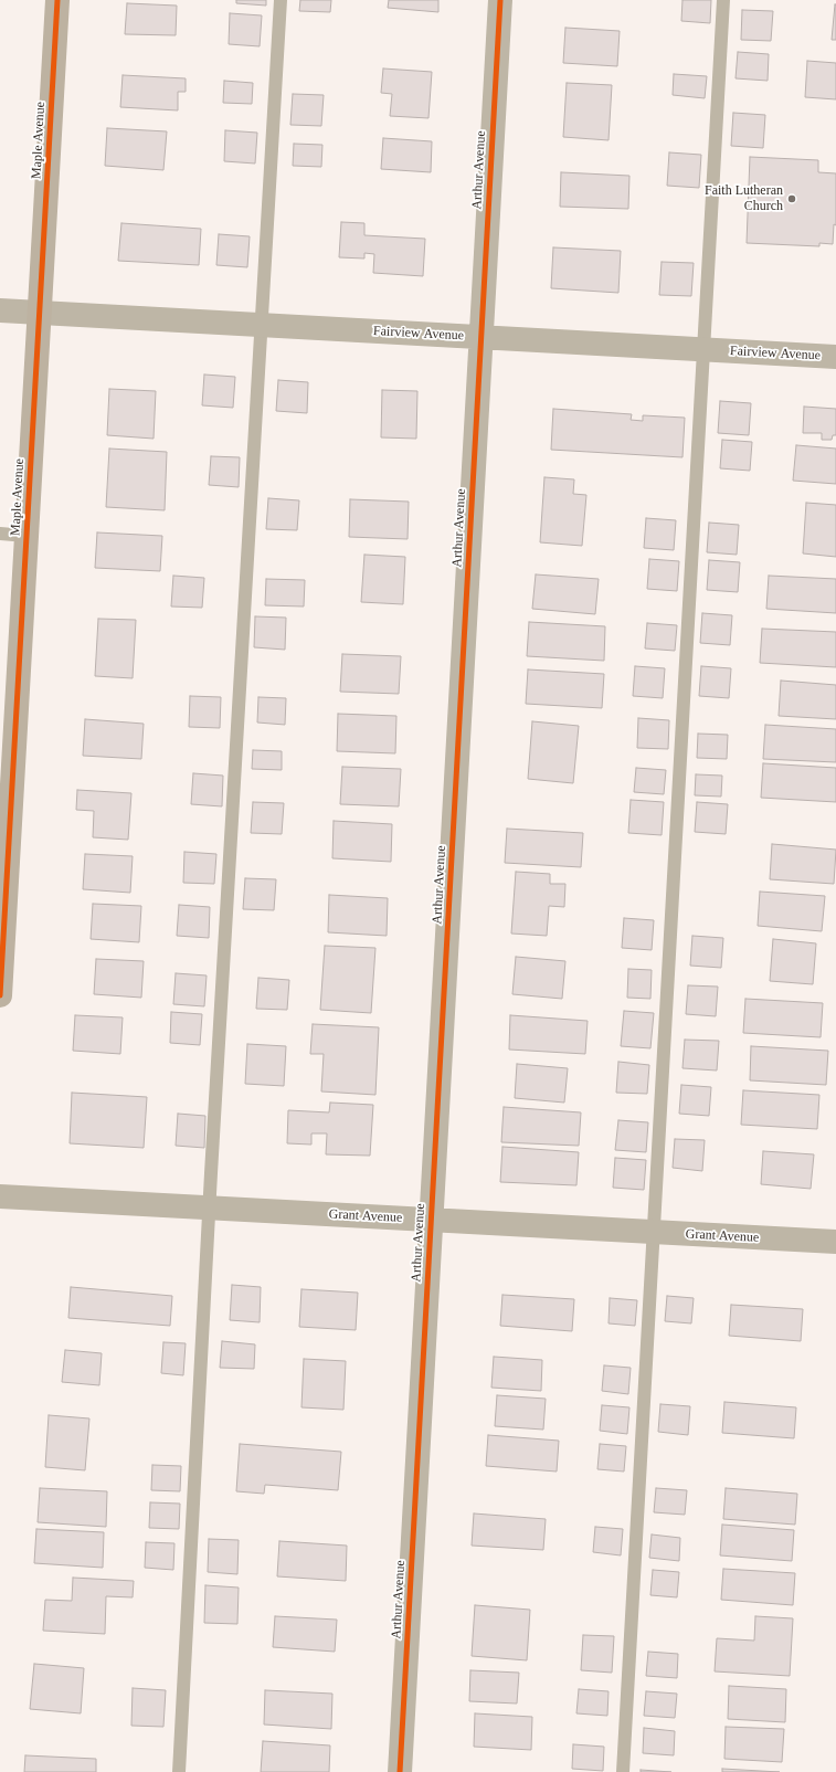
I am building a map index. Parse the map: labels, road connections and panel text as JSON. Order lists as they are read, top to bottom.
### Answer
{
  "streets": {
    "street": [
      "Maple Avenue",
      "Arthur Avenue",
      "Fairview Avenue",
      "Grant Avenue"
    ]
  },
  "crossings": [
    ["Maple Avenue", "Fairview Avenue"],
    ["Arthur Avenue", "Fairview Avenue"],
    ["Arthur Avenue", "Grant Avenue"]
  ],
  "places": ["Faith Lutheran Church"]
}
